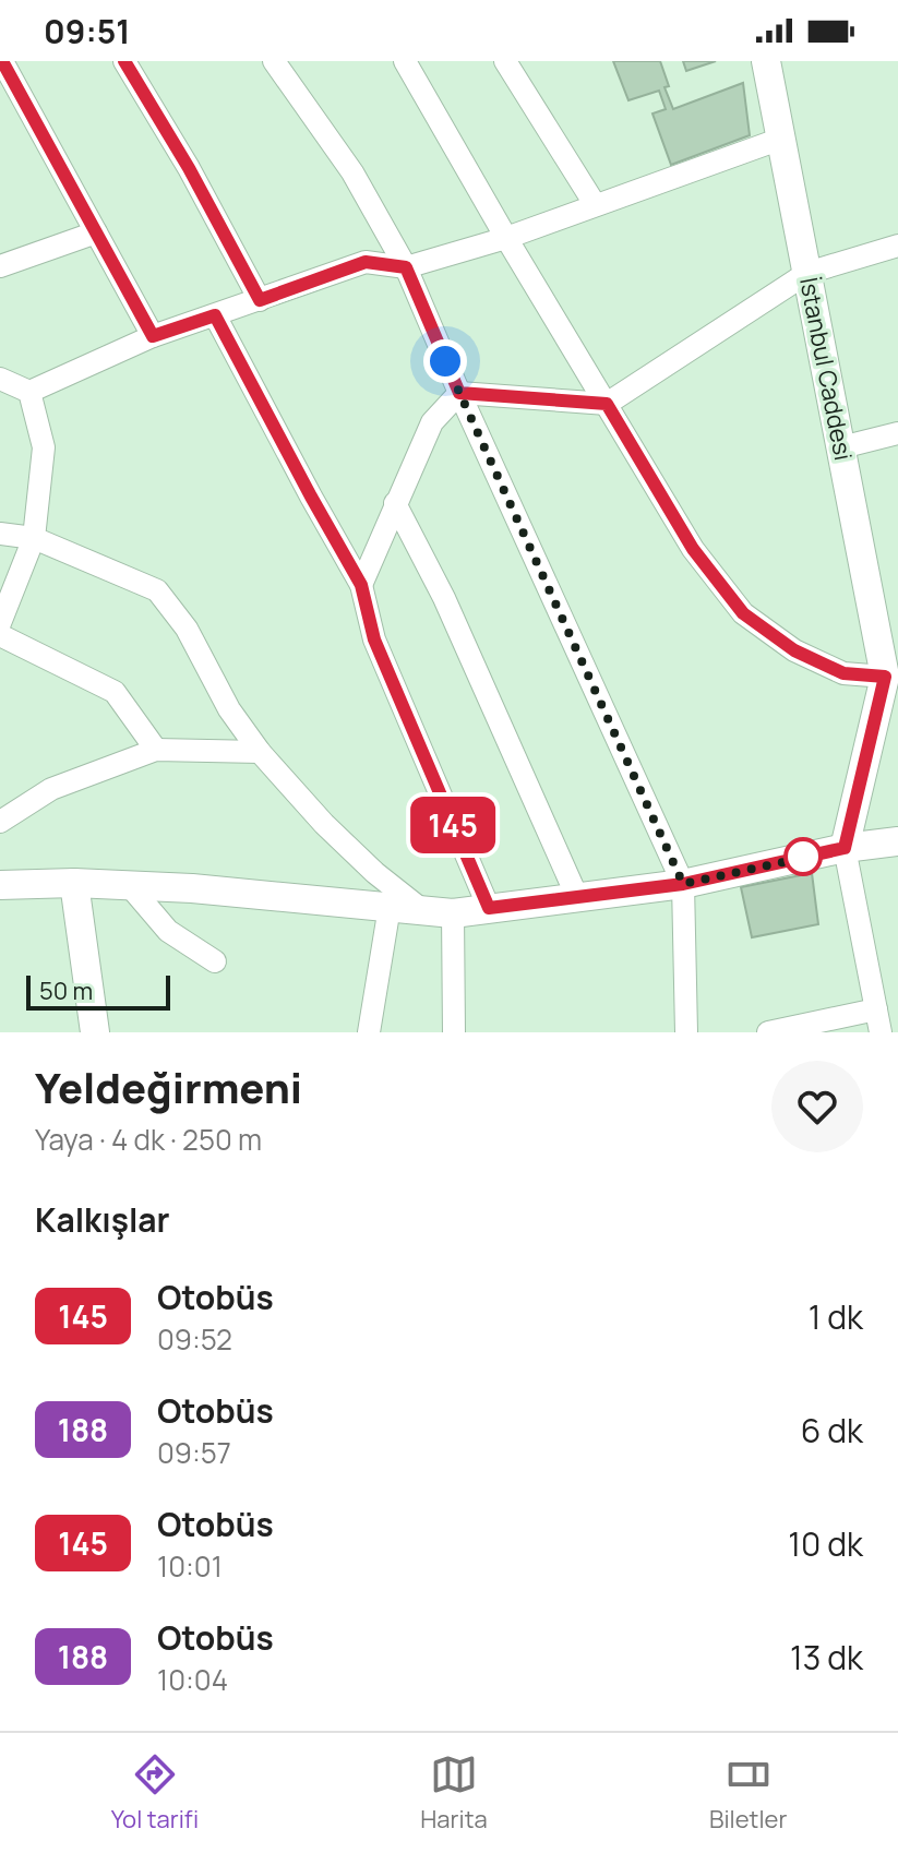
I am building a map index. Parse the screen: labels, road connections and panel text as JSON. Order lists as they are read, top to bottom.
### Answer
{
  "streets": {
    "street": ["İstanbul Caddesi"]
  },
  "lines": ["bus line 145"],
  "scale_bar": "50 m",
  "page": {
    "status": "09:51",
    "on_map": "145",
    "scale": "50 m",
    "heading": [
      ["Yeldeğirmeni", "Yaya · 4 dk · 250 m"],
      "Kalkışlar"
    ],
    "list": [
      {
        "mark": "145",
        "name": "Otobüs",
        "note": "09:52",
        "value": "1 dk"
      },
      {
        "mark": "188",
        "name": "Otobüs",
        "note": "09:57",
        "value": "6 dk"
      },
      {
        "mark": "145",
        "name": "Otobüs",
        "note": "10:01",
        "value": "10 dk"
      },
      {
        "mark": "188",
        "name": "Otobüs",
        "note": "10:04",
        "value": "13 dk"
      }
    ],
    "tabs": ["Yol tarifi", "Harita", "Biletler"]
  }
}
